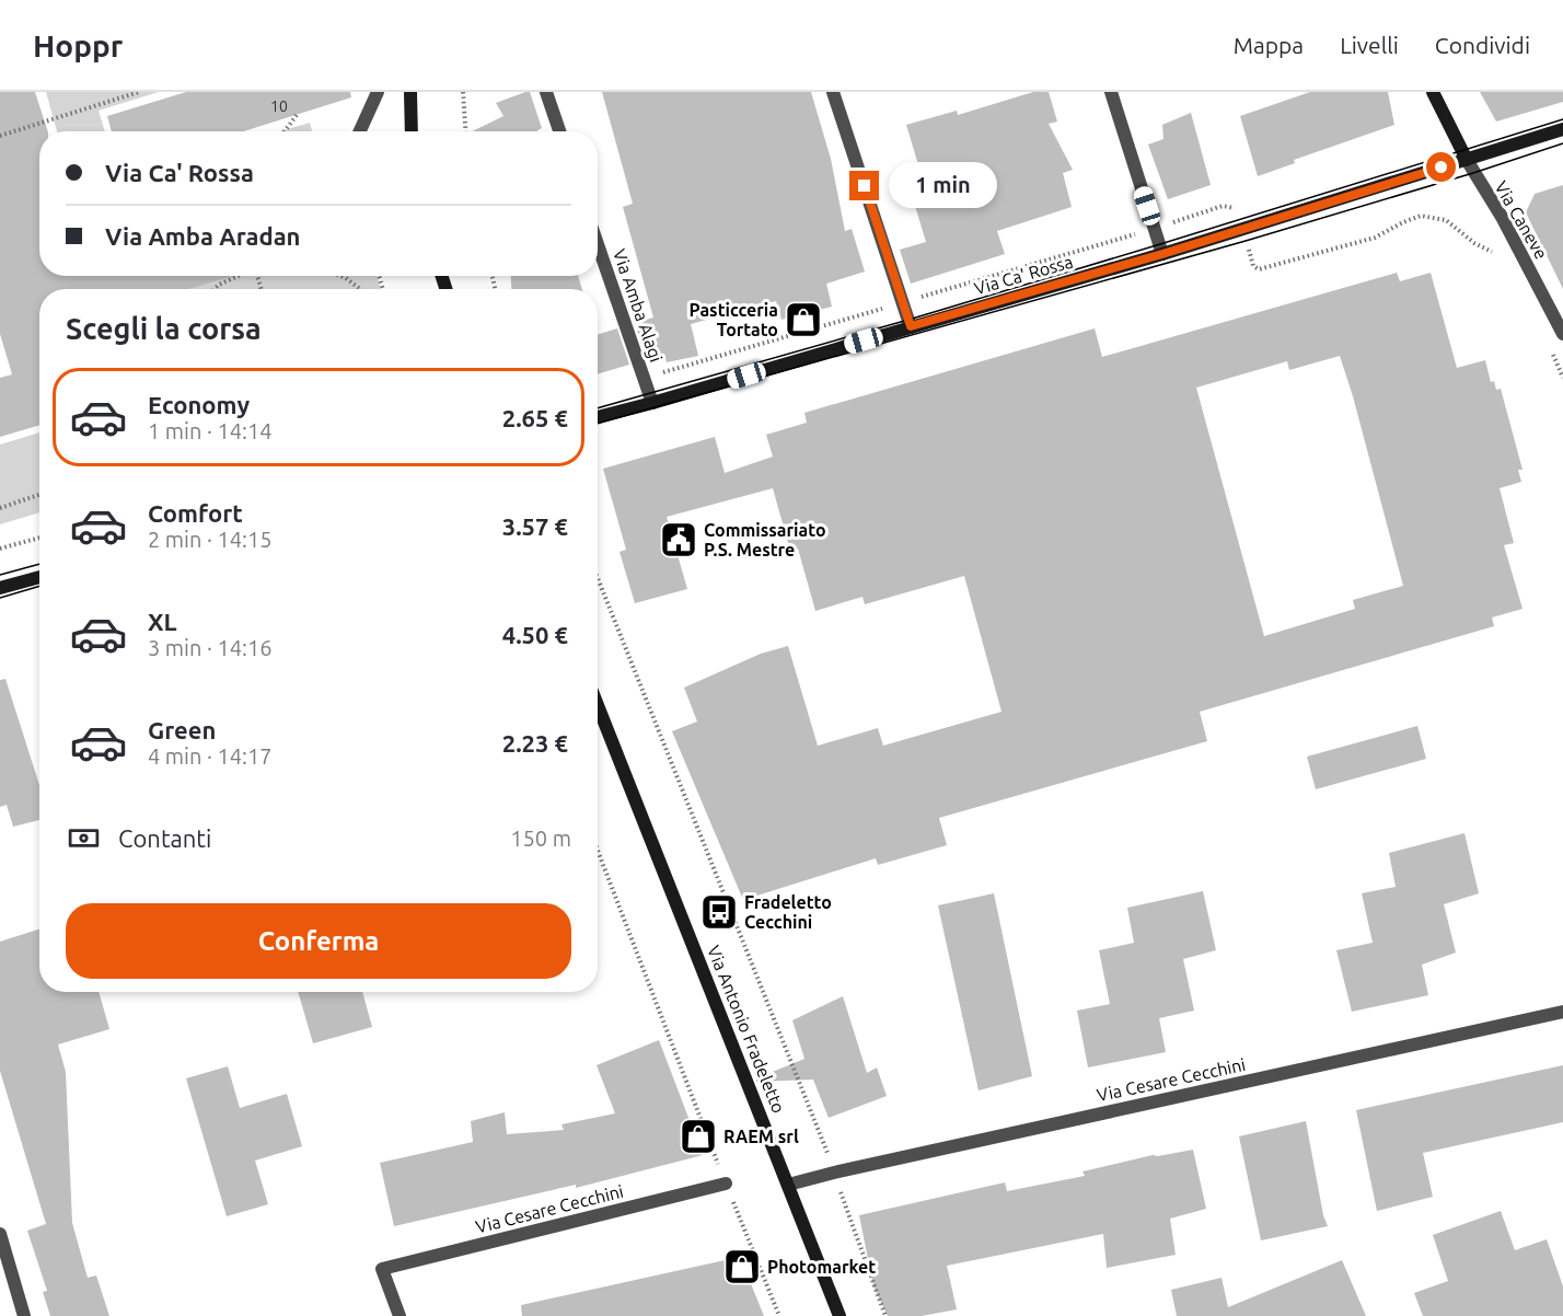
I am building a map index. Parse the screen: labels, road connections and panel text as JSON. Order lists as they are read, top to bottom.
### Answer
{
  "streets": {
    "street": [
      "Via Caneve",
      "Via Ca' Rossa",
      "Via Amba Alagi",
      "Via Antonio Fradeletto",
      "Via Cesare Cecchini"
    ]
  },
  "crossings": [
    ["Via Caneve", "Via Ca' Rossa"],
    ["Via Ca' Rossa", "Via Amba Alagi"],
    ["Via Antonio Fradeletto", "Via Cesare Cecchini"]
  ],
  "places": {
    "shop": ["Pasticceria Tortato", "RAEM srl", "Photomarket"],
    "public building": ["Commissariato P.S. Mestre"],
    "bus stop": ["Fradeletto Cecchini"]
  },
  "house_numbers": ["10"],
  "page": {
    "header": "Hoppr",
    "nav": ["Mappa", "Livelli", "Condividi"],
    "banner": ["Via Ca' Rossa", "Via Amba Aradan"],
    "bubble": "1 min",
    "heading": "Scegli la corsa",
    "list": [
      {
        "name": "Economy",
        "note": "1 min · 14:14",
        "value": "2.65 €"
      },
      {
        "name": "Comfort",
        "note": "2 min · 14:15",
        "value": "3.57 €"
      },
      {
        "name": "XL",
        "note": "3 min · 14:16",
        "value": "4.50 €"
      },
      {
        "name": "Green",
        "note": "4 min · 14:17",
        "value": "2.23 €"
      }
    ],
    "pay": ["Contanti", "150 m"],
    "buttons": "Conferma"
  }
}
